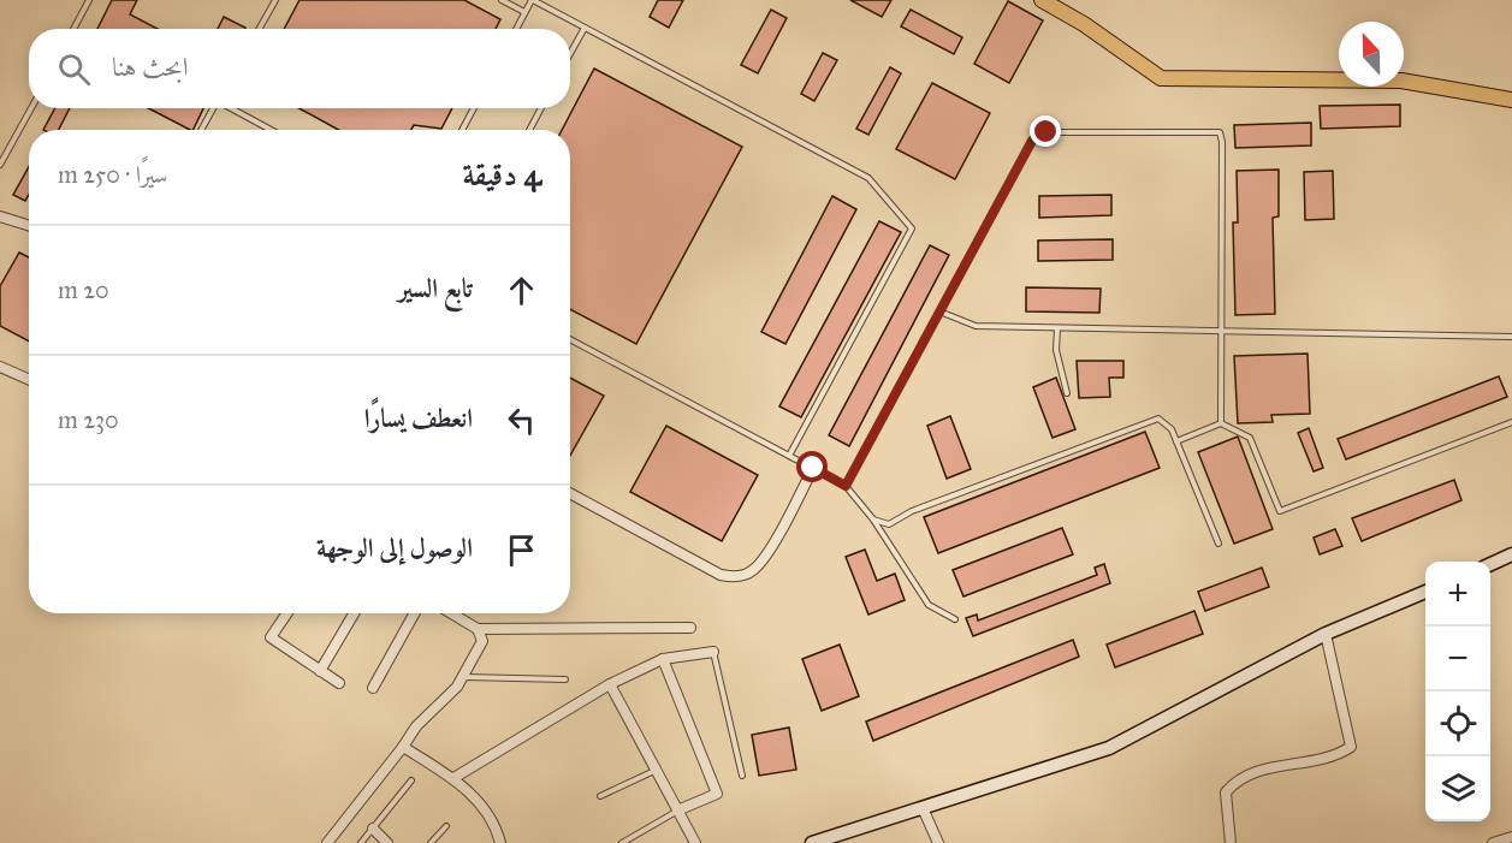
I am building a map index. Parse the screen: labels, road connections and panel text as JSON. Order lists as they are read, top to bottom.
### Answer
{
  "north": "top",
  "page": {
    "search": "ابحث هنا",
    "heading": ["4 دقيقة", "سيرًا · 250 m"],
    "list": [
      ["تابع السير", "20 m"],
      ["انعطف يسارًا", "230 m"],
      "الوصول إلى الوجهة"
    ],
    "map_buttons": ["+", "−"]
  }
}
